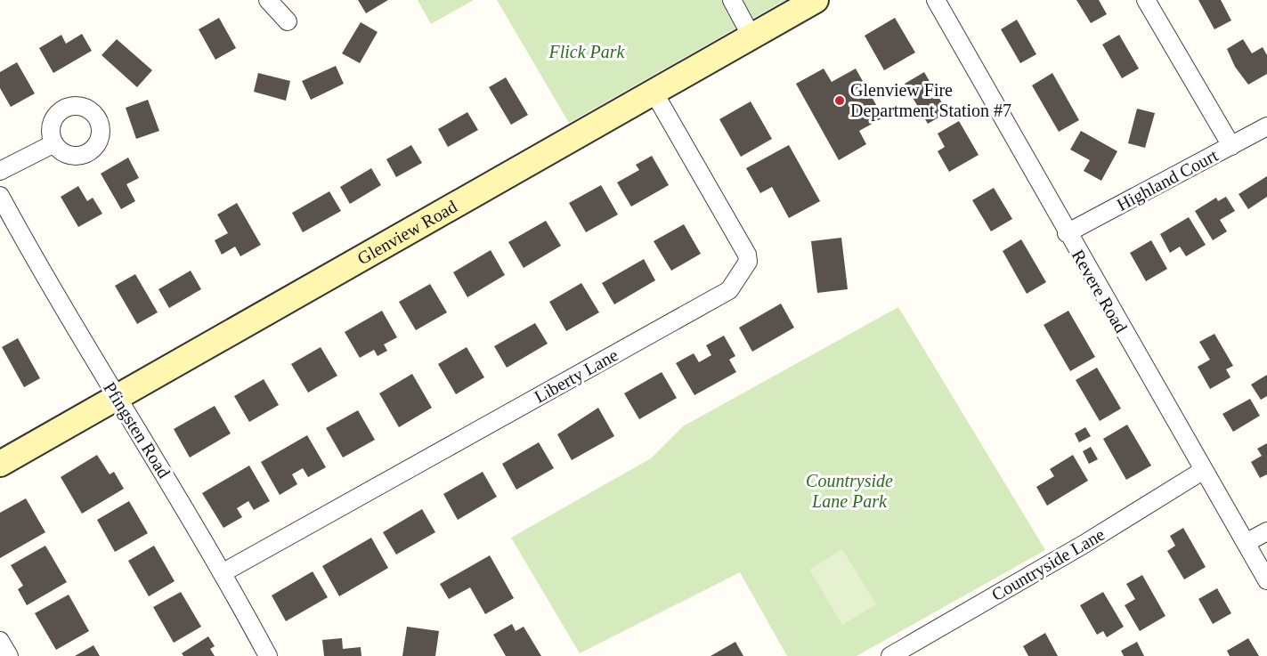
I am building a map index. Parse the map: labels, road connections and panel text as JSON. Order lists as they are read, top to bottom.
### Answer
{
  "streets": {
    "main road": ["Glenview Road"],
    "street": [
      "Highland Court",
      "Revere Road",
      "Liberty Lane",
      "Pfingsten Road",
      "Countryside Lane"
    ]
  },
  "crossings": [
    ["Highland Court", "Revere Road"],
    ["Glenview Road", "Liberty Lane"],
    ["Glenview Road", "Pfingsten Road"],
    ["Revere Road", "Countryside Lane"],
    ["Liberty Lane", "Pfingsten Road"]
  ],
  "parks": ["Flick Park", "Countryside Lane Park"],
  "places": ["Glenview Fire Department Station #7"]
}
